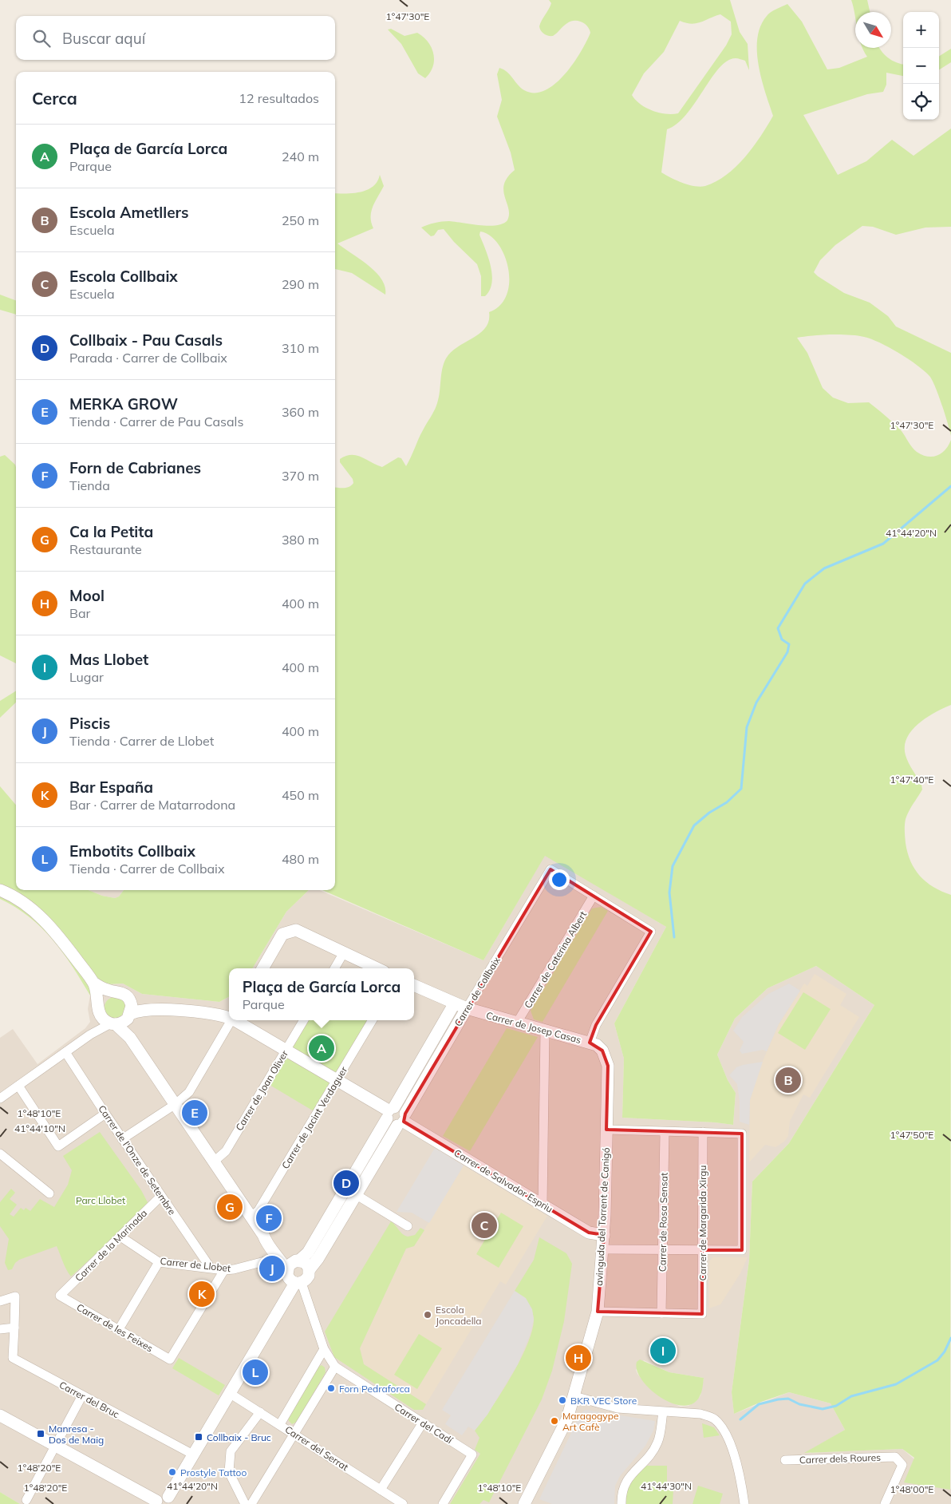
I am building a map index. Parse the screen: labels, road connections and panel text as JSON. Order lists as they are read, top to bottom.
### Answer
{
  "streets": {
    "street": [
      "Carrer de Caterina Albert",
      "Carrer de Collbaix",
      "Carrer de Josep Casas",
      "Carrer de Joan Oliver",
      "Carrer de Jacint Verdaguer",
      "Carrer de l'Onze de Setembre",
      "Carrer de Salvador Espriu",
      "avinguda del Torrent de Canigó",
      "Carrer de Rosa Sensat",
      "Carrer de Margarida Xirgu",
      "Carrer de la Marinada",
      "Carrer de Llobet",
      "Carrer de les Feixes",
      "Carrer del Bruc",
      "Carrer del Cadí",
      "Carrer del Serrat",
      "Carrer dels Roures"
    ]
  },
  "crossings": [
    ["Carrer de Caterina Albert", "Carrer de Collbaix"],
    ["Carrer de Caterina Albert", "Carrer de Josep Casas"],
    ["Carrer de Collbaix", "Carrer de Josep Casas"],
    ["Carrer de Collbaix", "Carrer de Salvador Espriu"],
    ["Carrer de Josep Casas", "avinguda del Torrent de Canigó"],
    ["Carrer de l'Onze de Setembre", "Carrer de la Marinada"],
    ["Carrer de l'Onze de Setembre", "Carrer de Llobet"],
    ["Carrer de Salvador Espriu", "avinguda del Torrent de Canigó"],
    ["Carrer de Rosa Sensat", "Carrer de Margarida Xirgu"],
    ["Carrer de la Marinada", "Carrer de Llobet"],
    ["Carrer de la Marinada", "Carrer de les Feixes"],
    ["Carrer de Llobet", "Carrer de les Feixes"]
  ],
  "parks": ["Parc Llobet"],
  "places": {
    "other": [
      "Escola Joncadella",
      "Forn Pedraforca",
      "BKR VEC Store",
      "Maragogype Art Cafè",
      "Prostyle Tattoo"
    ],
    "transit": ["Manresa - Dos de Maig", "Collbaix - Bruc"]
  },
  "north": "bottom right",
  "page": {
    "map_buttons": ["+", "−"],
    "search": "Buscar aquí",
    "heading": ["Cerca", "12 resultados"],
    "list": [
      {
        "mark": "A",
        "name": "Plaça de García Lorca",
        "note": "Parque",
        "value": "240 m"
      },
      {
        "mark": "B",
        "name": "Escola Ametllers",
        "note": "Escuela",
        "value": "250 m"
      },
      {
        "mark": "C",
        "name": "Escola Collbaix",
        "note": "Escuela",
        "value": "290 m"
      },
      {
        "mark": "D",
        "name": "Collbaix - Pau Casals",
        "note": "Parada · Carrer de Collbaix",
        "value": "310 m"
      },
      {
        "mark": "E",
        "name": "MERKA GROW",
        "note": "Tienda · Carrer de Pau Casals",
        "value": "360 m"
      },
      {
        "mark": "F",
        "name": "Forn de Cabrianes",
        "note": "Tienda",
        "value": "370 m"
      },
      {
        "mark": "G",
        "name": "Ca la Petita",
        "note": "Restaurante",
        "value": "380 m"
      },
      {
        "mark": "H",
        "name": "Mool",
        "note": "Bar",
        "value": "400 m"
      },
      {
        "mark": "I",
        "name": "Mas Llobet",
        "note": "Lugar",
        "value": "400 m"
      },
      {
        "mark": "J",
        "name": "Piscis",
        "note": "Tienda · Carrer de Llobet",
        "value": "400 m"
      },
      {
        "mark": "K",
        "name": "Bar España",
        "note": "Bar · Carrer de Matarrodona",
        "value": "450 m"
      },
      {
        "mark": "L",
        "name": "Embotits Collbaix",
        "note": "Tienda · Carrer de Collbaix",
        "value": "480 m"
      }
    ],
    "popup": ["Plaça de García Lorca", "Parque"],
    "pins": [
      "A",
      "B",
      "E",
      "D",
      "G",
      "F",
      "C",
      "J",
      "K",
      "I",
      "H",
      "L"
    ]
  },
  "coordinates": [
    "1°47'30\"E",
    "41°44'20\"N",
    "1°47'40\"E",
    "1°48'10\"E",
    "41°44'10\"N",
    "1°47'50\"E",
    "1°48'20\"E",
    "41°44'30\"N",
    "1°48'00\"E"
  ]
}
